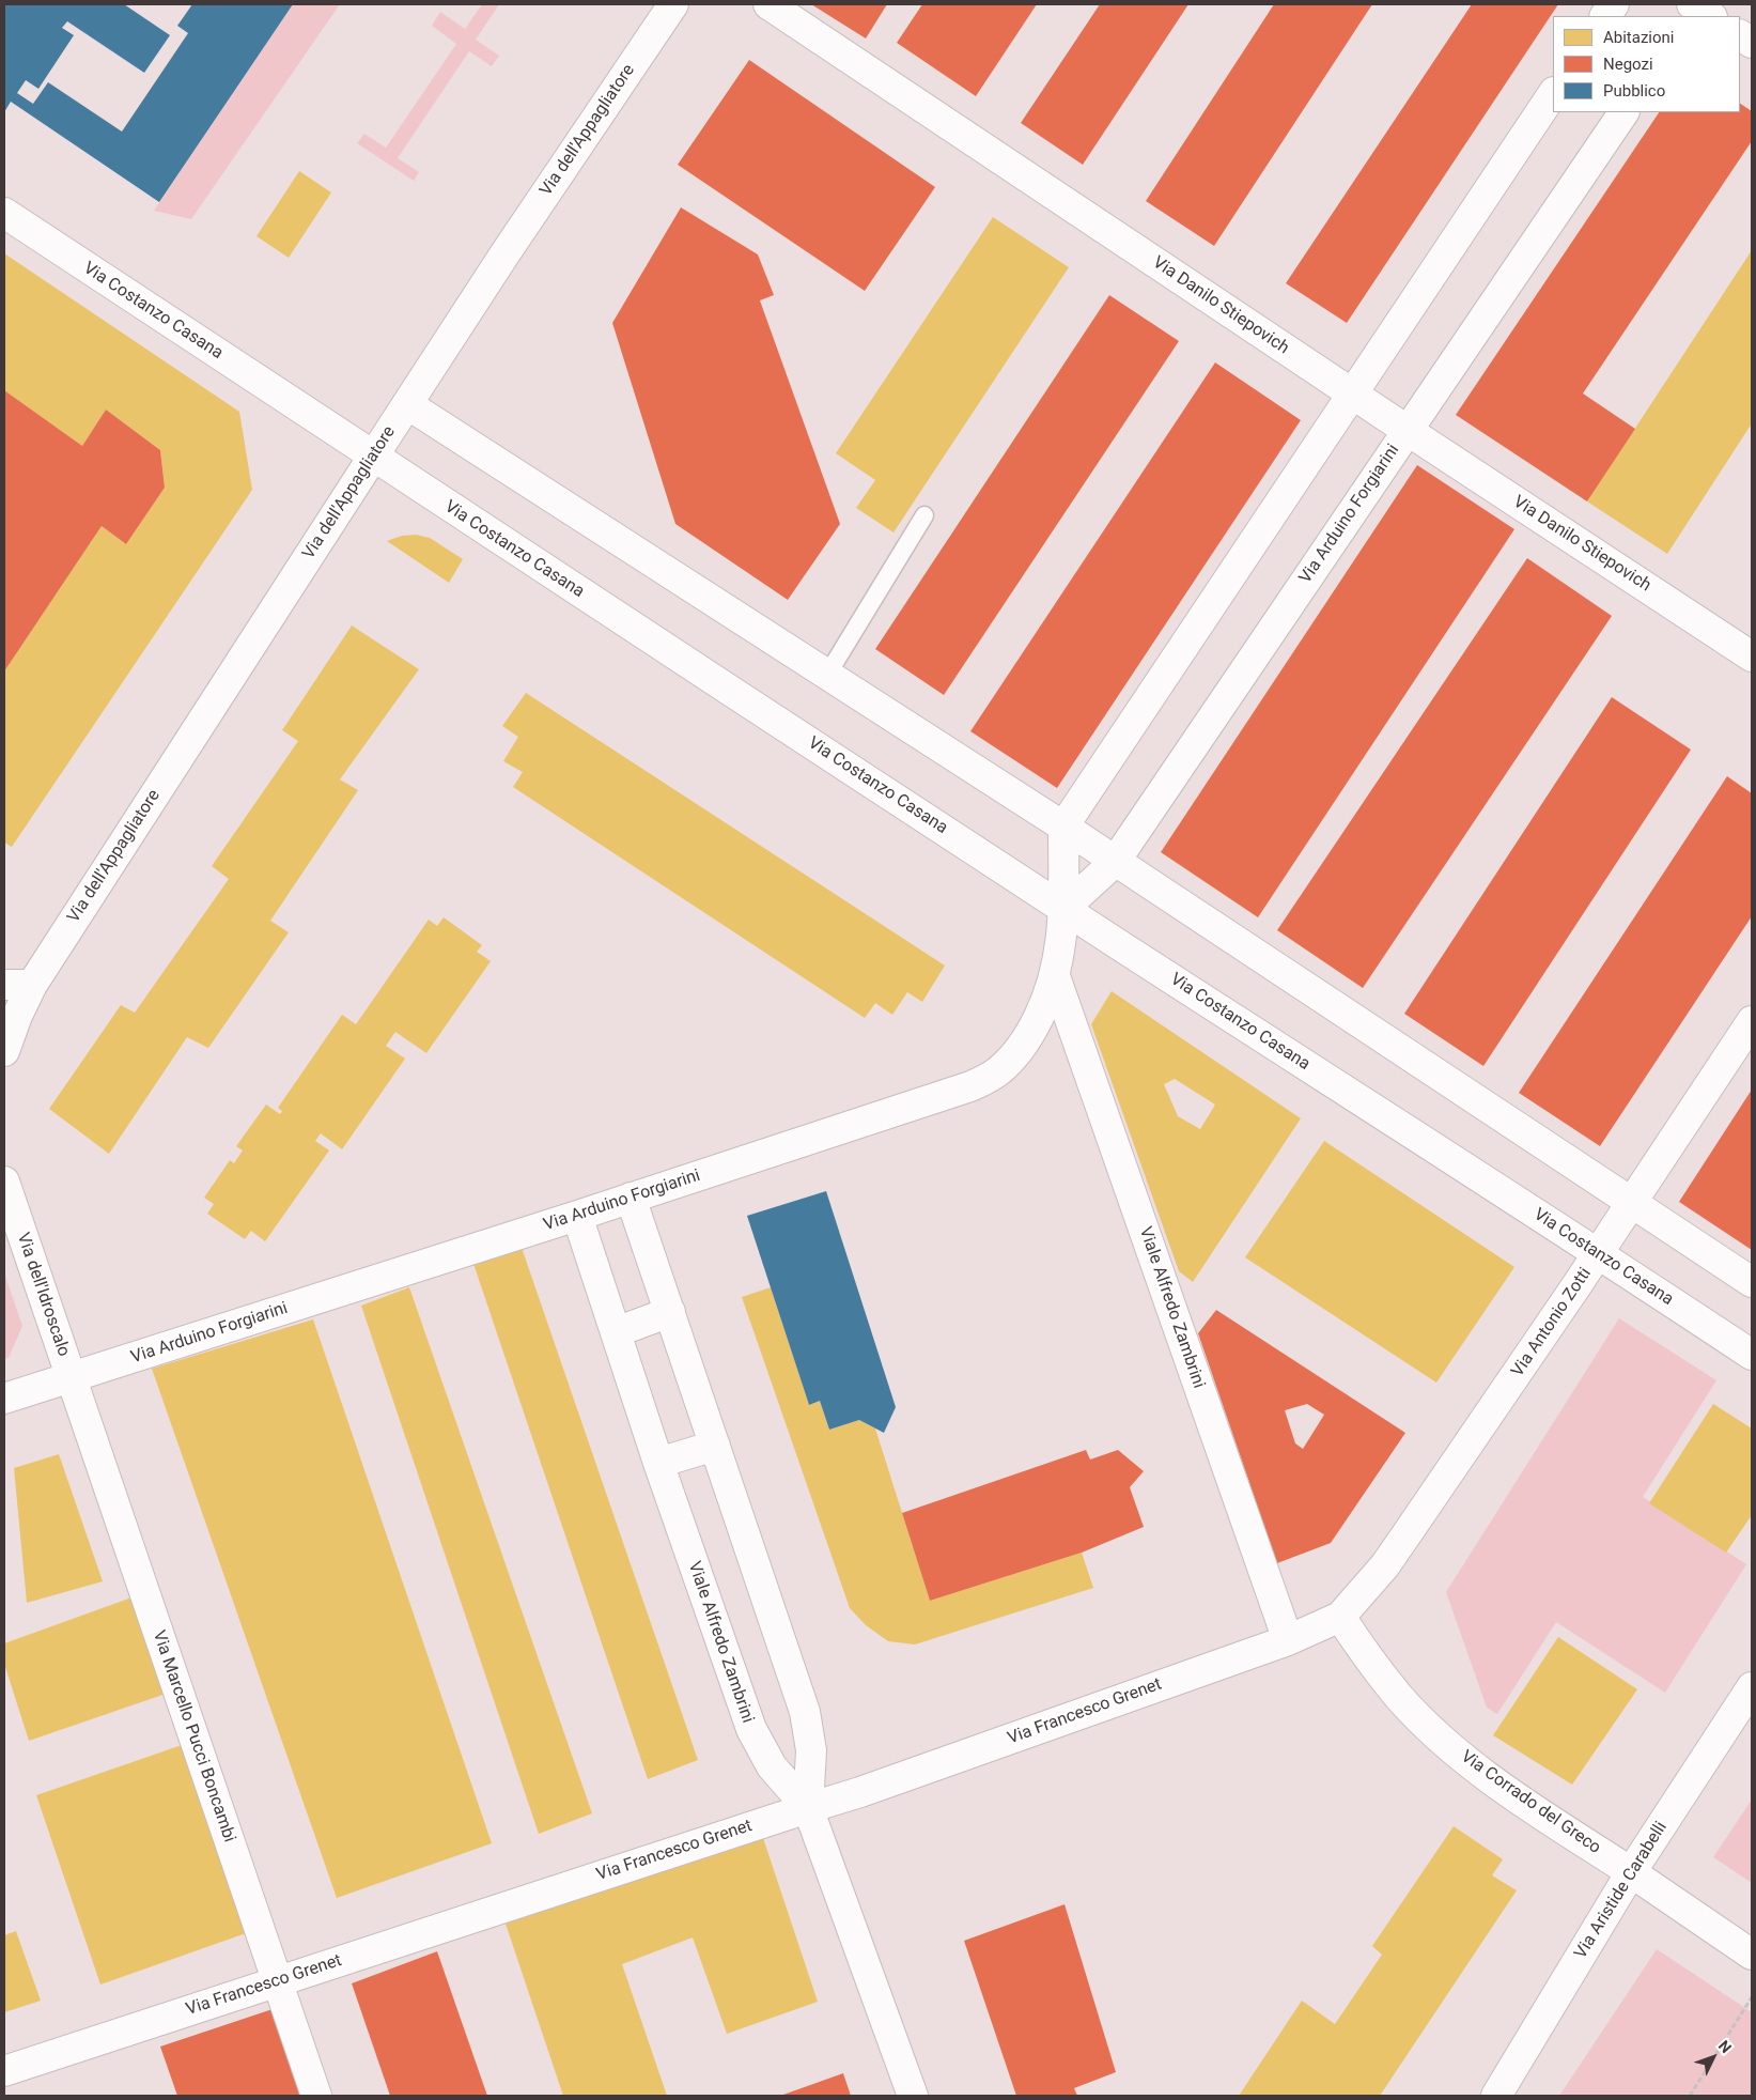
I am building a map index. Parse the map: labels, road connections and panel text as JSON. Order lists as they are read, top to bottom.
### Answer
{
  "streets": {
    "street": [
      "Via dell'Appagliatore",
      "Via Danilo Stiepovich",
      "Via Costanzo Casana",
      "Via Arduino Forgiarini",
      "Via dell'Idroscalo",
      "Viale Alfredo Zambrini",
      "Via Antonio Zotti",
      "Via Francesco Grenet",
      "Via Marcello Pucci Boncambi",
      "Via Corrado del Greco",
      "Via Aristide Carabelli"
    ]
  },
  "crossings": [
    ["Via dell'Appagliatore", "Via Costanzo Casana"],
    ["Via Danilo Stiepovich", "Via Arduino Forgiarini"],
    ["Via Costanzo Casana", "Via Arduino Forgiarini"],
    ["Via Costanzo Casana", "Via Antonio Zotti"],
    ["Via Arduino Forgiarini", "Via dell'Idroscalo"],
    ["Via Arduino Forgiarini", "Viale Alfredo Zambrini"],
    ["Via Arduino Forgiarini", "Via Marcello Pucci Boncambi"],
    ["Via dell'Idroscalo", "Via Marcello Pucci Boncambi"],
    ["Viale Alfredo Zambrini", "Via Francesco Grenet"],
    ["Via Antonio Zotti", "Via Francesco Grenet"],
    ["Via Antonio Zotti", "Via Corrado del Greco"],
    ["Via Francesco Grenet", "Via Marcello Pucci Boncambi"],
    ["Via Francesco Grenet", "Via Corrado del Greco"],
    ["Via Corrado del Greco", "Via Aristide Carabelli"]
  ],
  "legend": ["Abitazioni", "Negozi", "Pubblico"],
  "north": "top right"
}
